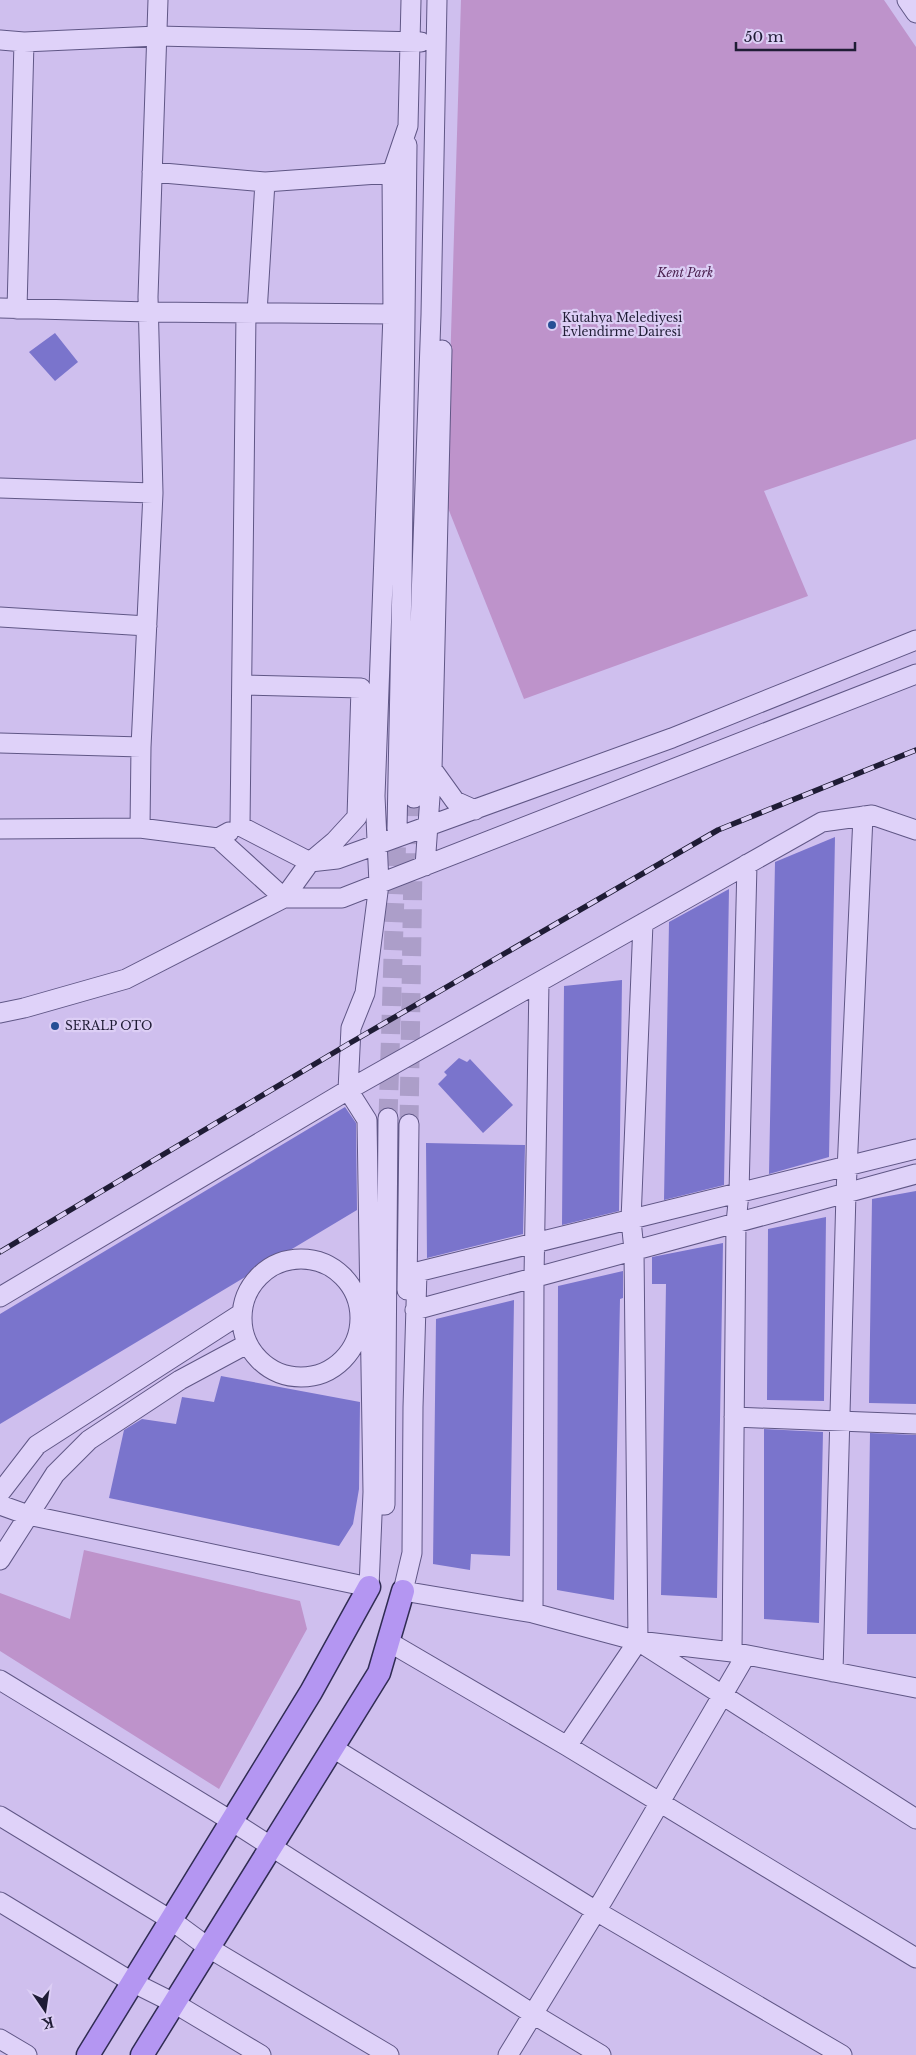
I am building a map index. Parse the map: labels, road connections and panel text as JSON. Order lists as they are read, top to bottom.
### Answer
{
  "parks": ["Kent Park"],
  "places": ["Kütahya Melediyesi Evlendirme Dairesi", "SERALP OTO"],
  "scale_bar": "50 m",
  "north": "bottom"
}
